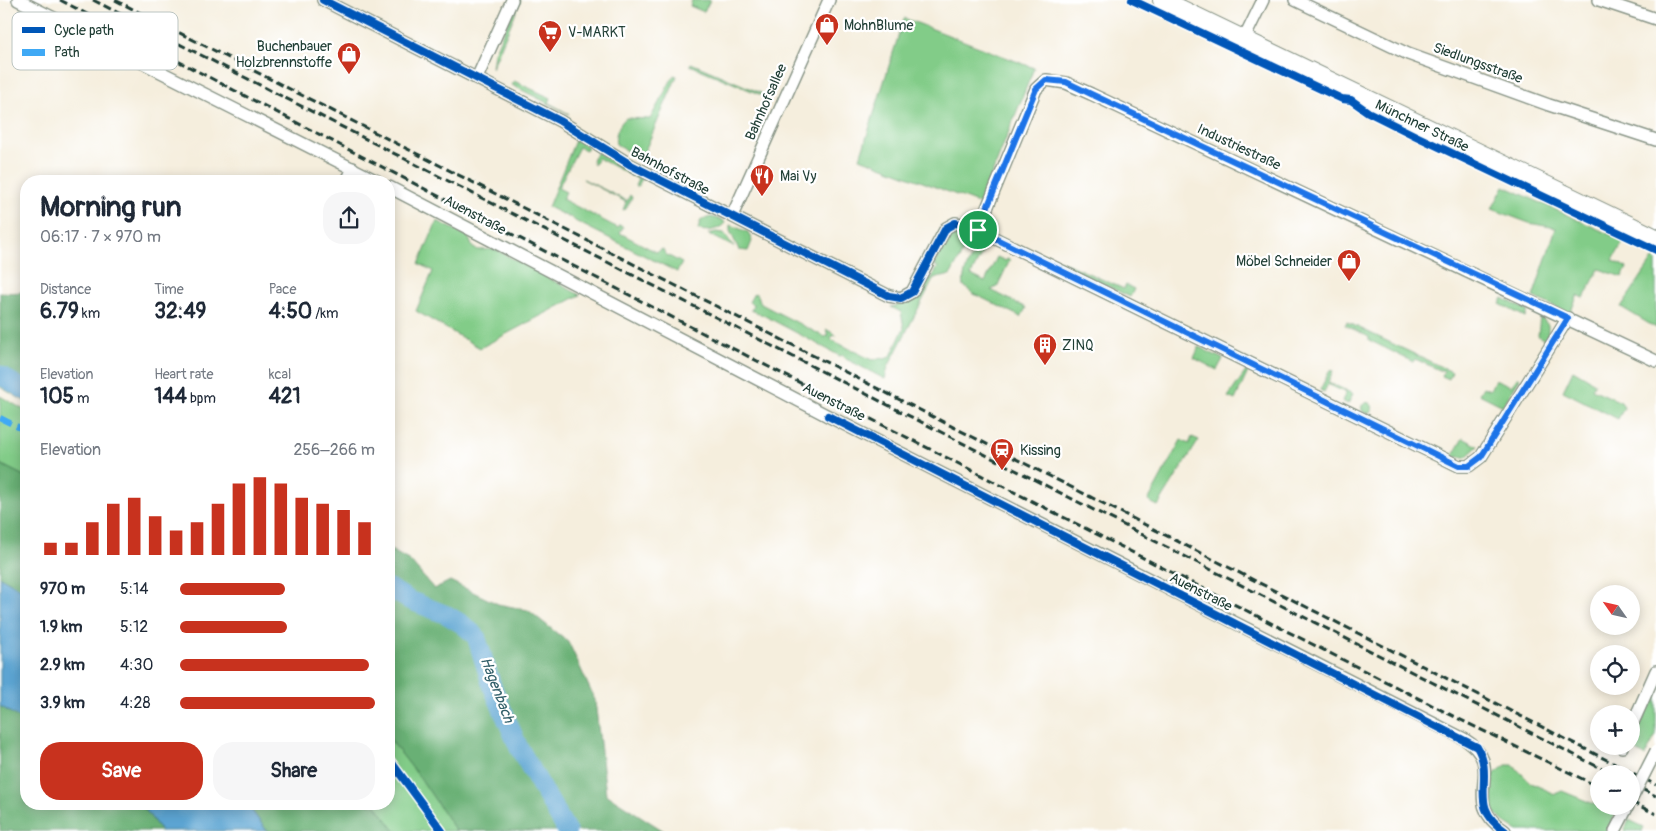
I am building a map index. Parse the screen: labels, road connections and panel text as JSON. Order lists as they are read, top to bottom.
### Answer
{
  "streets": {
    "main road": ["Münchner Straße"],
    "street": [
      "Siedlungsstraße",
      "Bahnhofsallee",
      "Industriestraße",
      "Bahnhofstraße",
      "Auenstraße"
    ]
  },
  "crossings": [
    ["Bahnhofsallee", "Bahnhofstraße"],
    ["Industriestraße", "Bahnhofstraße"]
  ],
  "water": ["Hagenbach"],
  "places": {
    "shop": ["MohnBlume", "Buchenbauer Holzbrennstoffe", "Möbel Schneider"],
    "supermarket": ["V-MARKT"],
    "restaurant": ["Mai Vy"],
    "building": ["ZINQ"],
    "station": ["Kissing"]
  },
  "legend": ["Cycle path", "Path"],
  "north": "top left",
  "page": {
    "heading": ["Morning run", "06:17 · 7 × 970 m"],
    "stats": [
      ["Distance", "6.79 km"],
      ["Time", "32:49"],
      ["Pace", "4:50 /km"],
      ["Elevation", "105 m"],
      ["Heart rate", "144 bpm"],
      ["kcal", "421"]
    ],
    "chart": ["Elevation", "256–266 m"],
    "list": [
      {
        "name": "970 m",
        "note": "5:14"
      },
      {
        "name": "1.9 km",
        "note": "5:12"
      },
      {
        "name": "2.9 km",
        "note": "4:30"
      },
      {
        "name": "3.9 km",
        "note": "4:28"
      }
    ],
    "map_buttons": ["+", "−"],
    "buttons": ["Save", "Share"]
  }
}
